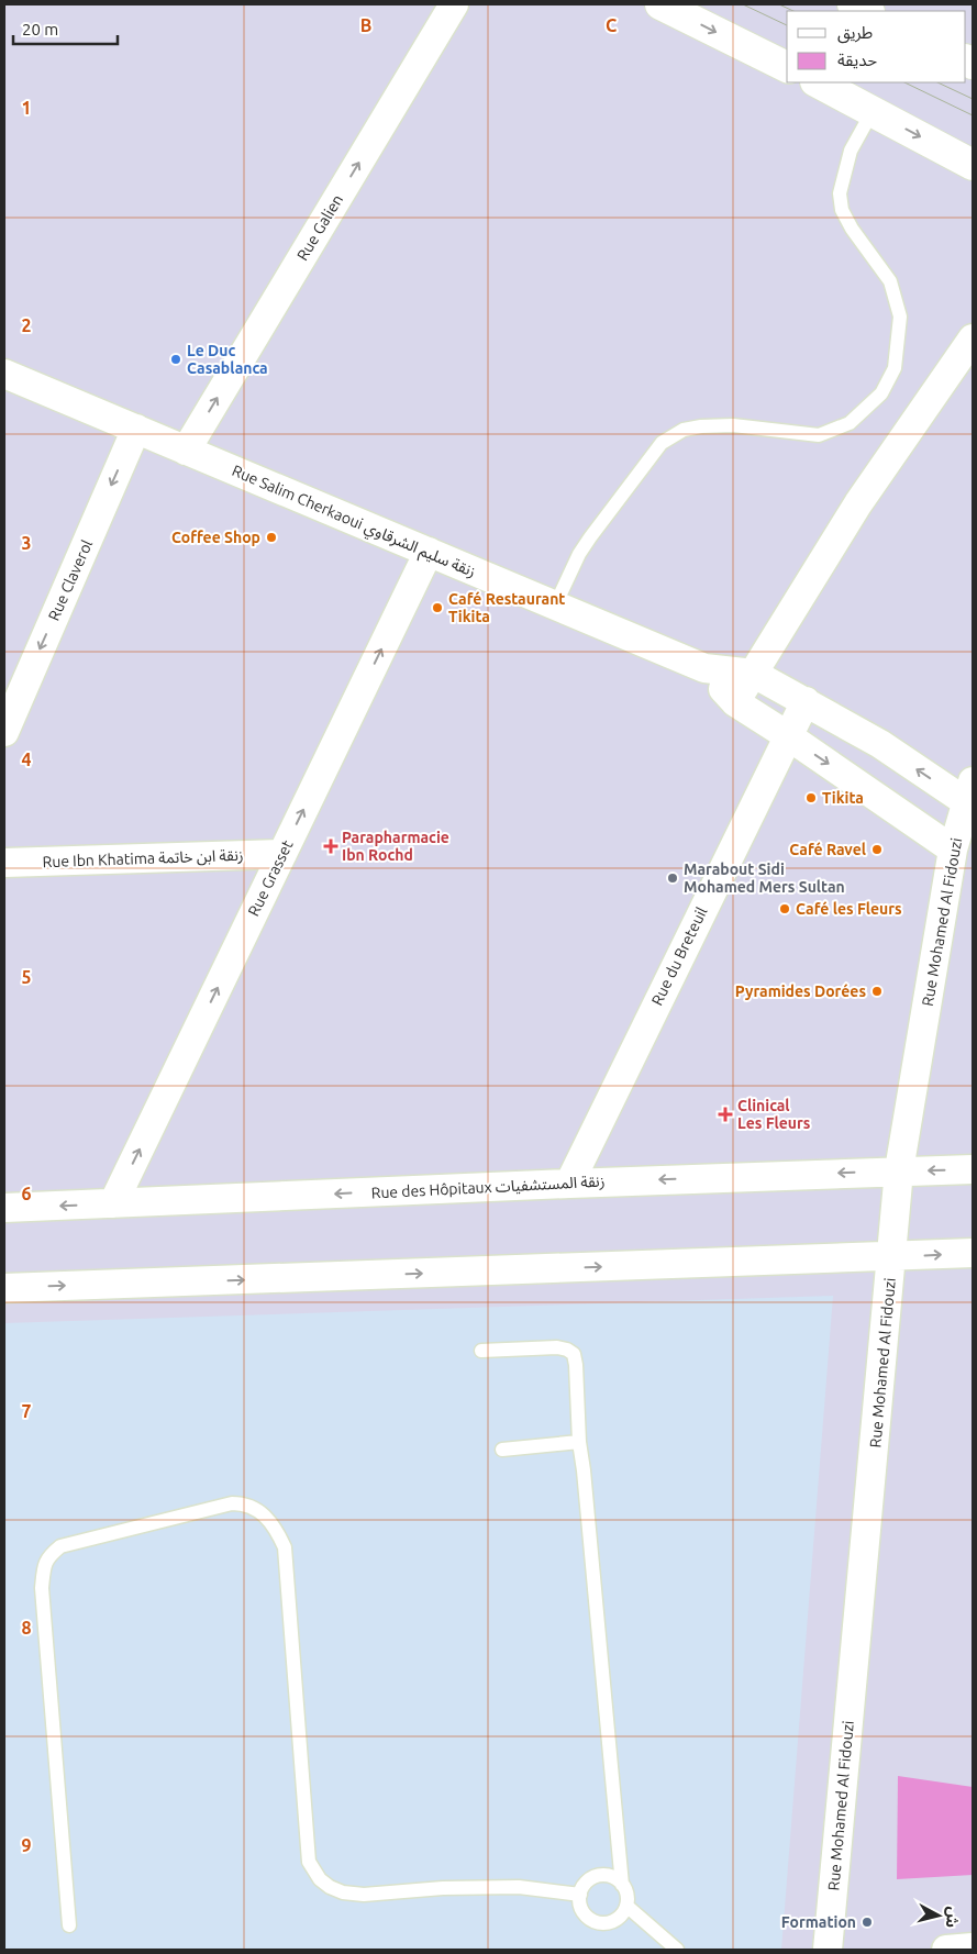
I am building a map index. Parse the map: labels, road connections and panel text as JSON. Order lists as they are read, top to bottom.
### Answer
{
  "streets": {
    "street": [
      "Rue Galien",
      "Rue Salim Cherkaoui زنقة سليم الشرقاوي",
      "Rue Claverol",
      "Rue Ibn Khatima زنقة ابن خاتمة",
      "Rue Grasset",
      "Rue Mohamed Al Fidouzi",
      "Rue du Breteuil",
      "Rue des Hôpitaux زنقة المستشفيات"
    ]
  },
  "crossings": [
    ["Rue Galien", "Rue Salim Cherkaoui زنقة سليم الشرقاوي"],
    ["Rue Salim Cherkaoui زنقة سليم الشرقاوي", "Rue Claverol"],
    ["Rue Salim Cherkaoui زنقة سليم الشرقاوي", "Rue Grasset"],
    ["Rue Ibn Khatima زنقة ابن خاتمة", "Rue Grasset"],
    ["Rue Grasset", "Rue des Hôpitaux زنقة المستشفيات"],
    ["Rue Mohamed Al Fidouzi", "Rue des Hôpitaux زنقة المستشفيات"],
    ["Rue du Breteuil", "Rue des Hôpitaux زنقة المستشفيات"]
  ],
  "one_way": ["Rue Galien", "Rue Claverol", "Rue Grasset"],
  "places": {
    "other": [
      "Le Duc Casablanca",
      "Coffee Shop",
      "Café Restaurant Tikita",
      "Tikita",
      "Café Ravel",
      "Marabout Sidi Mohamed Mers Sultan",
      "Café les Fleurs",
      "Pyramides Dorées",
      "Formation"
    ],
    "health": ["Parapharmacie Ibn Rochd", "Clinical Les Fleurs"]
  },
  "legend": ["طريق", "حديقة"],
  "scale_bar": "20 m",
  "north": "right",
  "grid": {
    "columns": ["B", "C"],
    "rows": [
      "1",
      "2",
      "3",
      "4",
      "5",
      "6",
      "7",
      "8",
      "9"
    ]
  }
}
